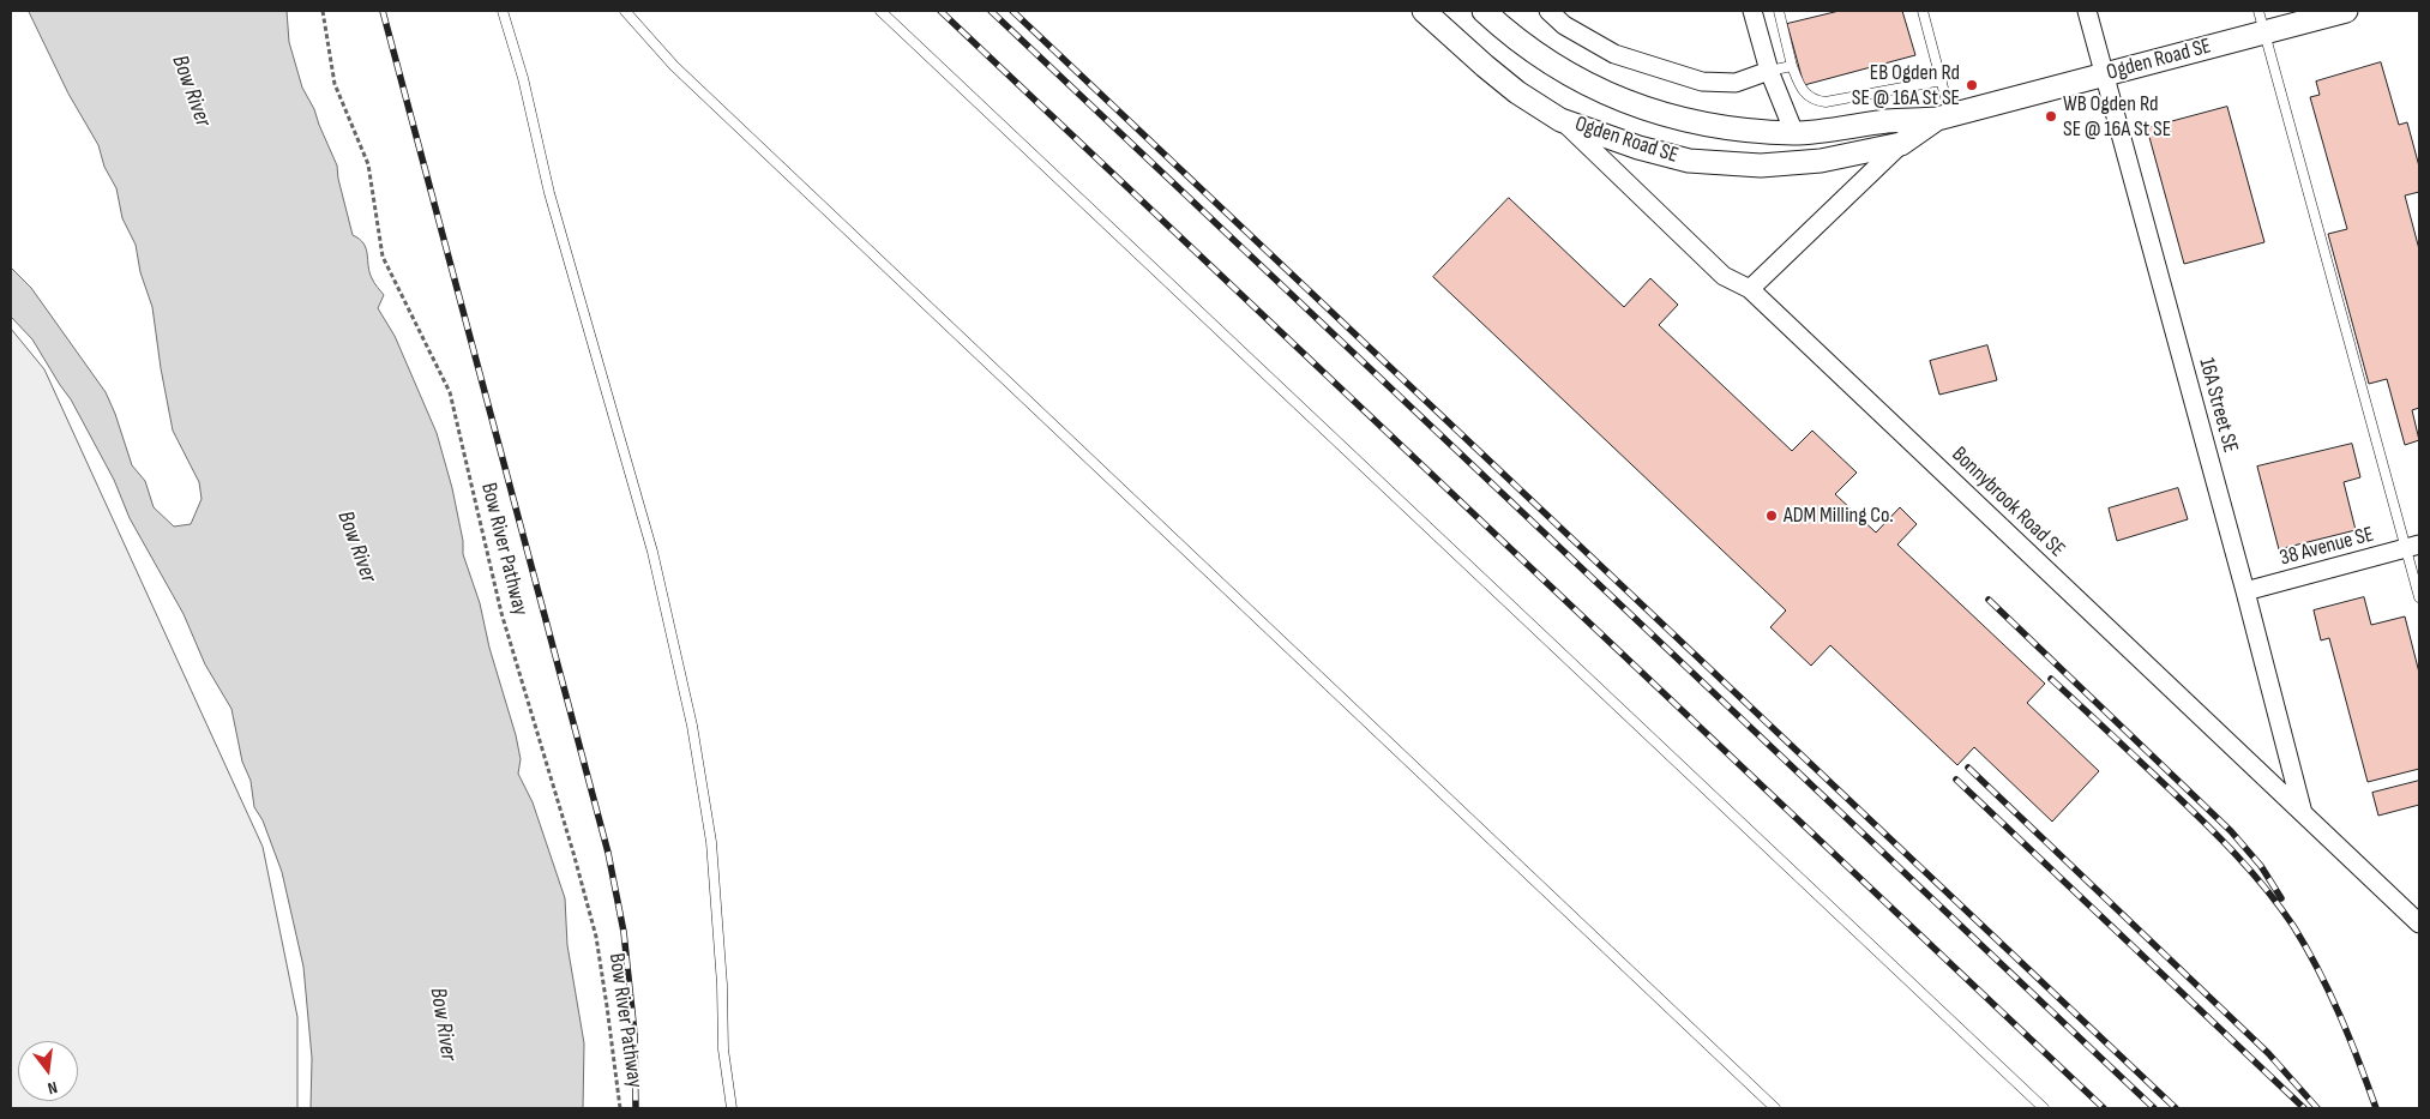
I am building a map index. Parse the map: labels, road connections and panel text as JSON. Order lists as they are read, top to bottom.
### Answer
{
  "streets": {
    "street": [
      "Ogden Road SE",
      "16A Street SE",
      "Bonnybrook Road SE",
      "38 Avenue SE"
    ],
    "path": ["Bow River Pathway"]
  },
  "crossings": [
    ["Ogden Road SE", "16A Street SE"],
    ["Ogden Road SE", "Bonnybrook Road SE"],
    ["16A Street SE", "Bonnybrook Road SE"],
    ["16A Street SE", "38 Avenue SE"]
  ],
  "water": ["Bow River"],
  "places": ["EB Ogden Rd SE @ 16A St SE", "WB Ogden Rd SE @ 16A St SE", "ADM Milling Co."],
  "north": "bottom"
}
